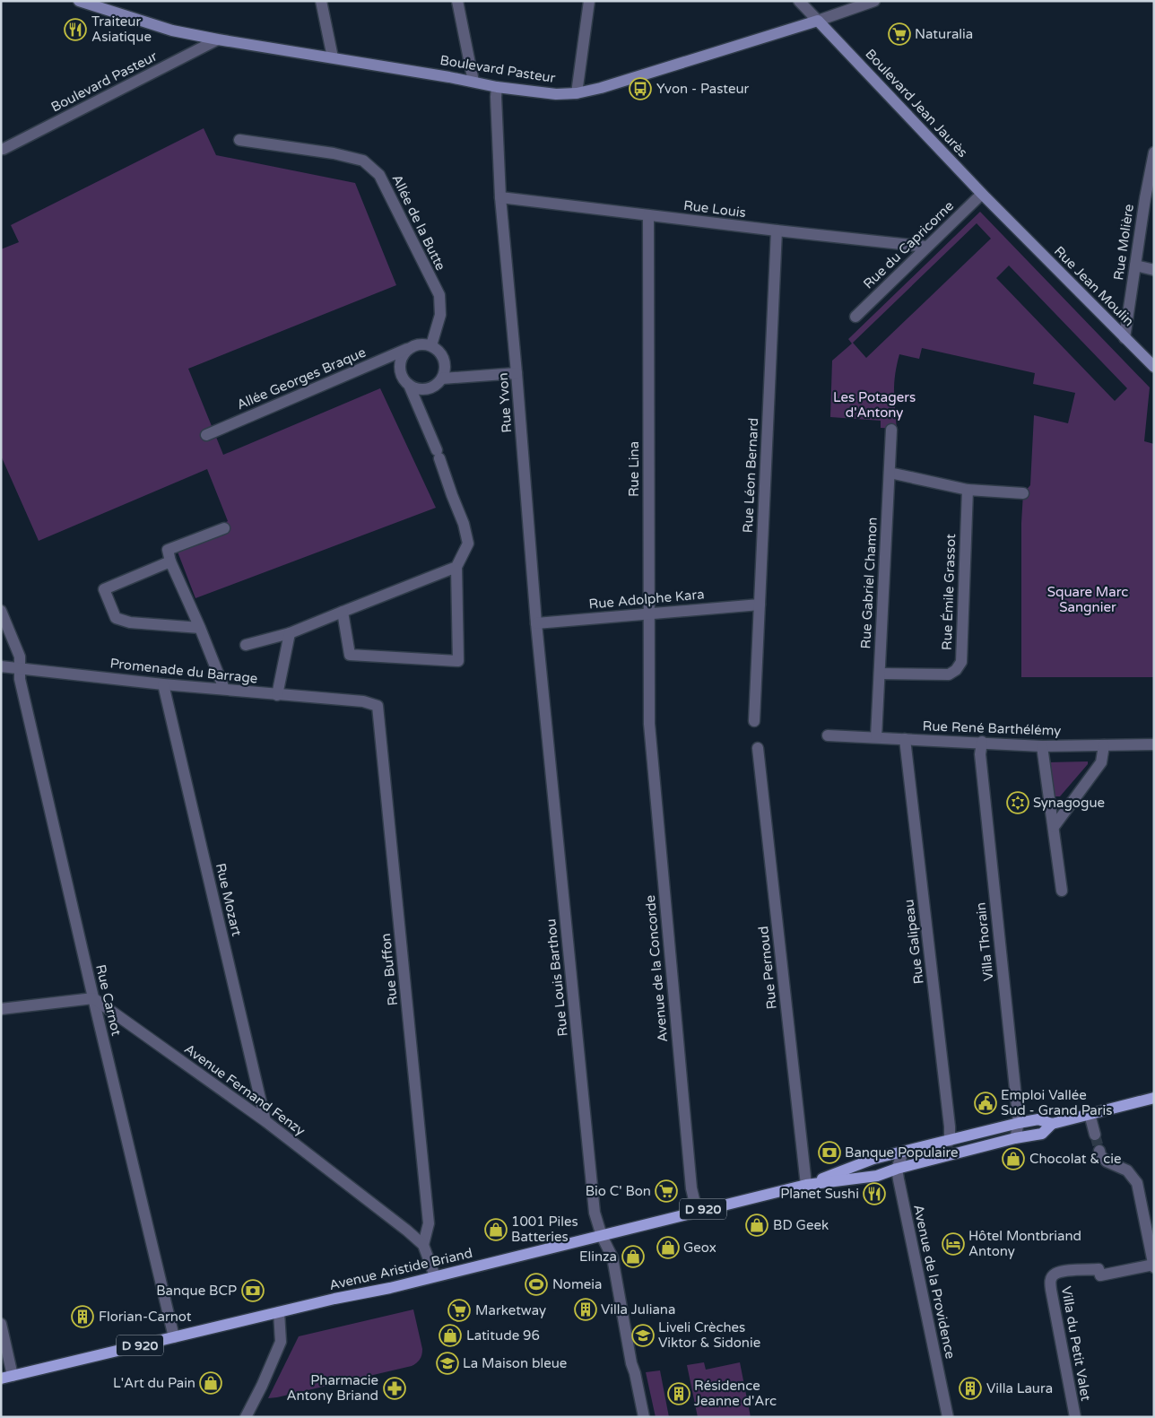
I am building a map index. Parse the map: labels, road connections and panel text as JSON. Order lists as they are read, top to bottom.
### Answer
{
  "streets": {
    "main road": [
      "Boulevard Pasteur",
      "Boulevard Jean Jaurès",
      "Rue Jean Moulin",
      "D 920",
      "Avenue Aristide Briand"
    ],
    "street": [
      "Rue Louis",
      "Allée de la Butte",
      "Rue Molière",
      "Rue du Capricorne",
      "Allée Georges Braque",
      "Rue Yvon",
      "Rue Lina",
      "Rue Léon Bernard",
      "Rue Gabriel Chamon",
      "Rue Émile Grassot",
      "Rue Adolphe Kara",
      "Promenade du Barrage",
      "Rue René Barthélémy",
      "Rue Mozart",
      "Rue Galipeau",
      "Villa Thorain",
      "Rue Pernoud",
      "Avenue de la Concorde",
      "Rue Buffon",
      "Rue Louis Barthou",
      "Rue Carnot",
      "Avenue Fernand Fenzy",
      "Avenue de la Providence",
      "Villa du Petit Valet"
    ]
  },
  "crossings": [
    ["Boulevard Pasteur", "Boulevard Jean Jaurès"],
    ["Boulevard Pasteur", "Rue Yvon"],
    ["Boulevard Jean Jaurès", "Rue du Capricorne"],
    ["Boulevard Jean Jaurès", "Rue Jean Moulin"],
    ["Rue Louis", "Rue du Capricorne"],
    ["Rue Louis", "Rue Yvon"],
    ["Rue Louis", "Rue Lina"],
    ["Rue Louis", "Rue Léon Bernard"],
    ["Allée de la Butte", "Allée Georges Braque"],
    ["Rue Molière", "Rue Jean Moulin"],
    ["Rue Yvon", "Rue Adolphe Kara"],
    ["Rue Yvon", "Rue Louis Barthou"],
    ["Rue Lina", "Rue Adolphe Kara"],
    ["Rue Lina", "Avenue de la Concorde"],
    ["Rue Léon Bernard", "Rue Adolphe Kara"],
    ["Rue Gabriel Chamon", "Rue Émile Grassot"],
    ["Rue Gabriel Chamon", "Rue René Barthélémy"],
    ["Promenade du Barrage", "Rue Mozart"],
    ["Promenade du Barrage", "Rue Buffon"],
    ["Promenade du Barrage", "Rue Carnot"],
    ["Rue René Barthélémy", "Rue Galipeau"],
    ["Rue René Barthélémy", "Villa Thorain"],
    ["Rue Mozart", "Avenue Fernand Fenzy"],
    ["Rue Galipeau", "Avenue Aristide Briand"],
    ["Villa Thorain", "Avenue Aristide Briand"],
    ["Rue Pernoud", "Avenue Aristide Briand"],
    ["Avenue de la Concorde", "Avenue Aristide Briand"],
    ["Rue Buffon", "Avenue Fernand Fenzy"],
    ["Rue Louis Barthou", "Avenue Aristide Briand"],
    ["Rue Carnot", "Avenue Fernand Fenzy"],
    ["Rue Carnot", "Avenue Aristide Briand"],
    ["Avenue Aristide Briand", "Avenue de la Providence"]
  ],
  "parks": ["Les Potagers d'Antony", "Square Marc Sangnier"],
  "places": {
    "restaurant": ["Traiteur Asiatique", "Planet Sushi"],
    "supermarket": ["Naturalia", "Bio C' Bon", "Marketway"],
    "bus stop": ["Yvon - Pasteur"],
    "synagogue": ["Synagogue"],
    "public building": ["Emploi Vallée Sud - Grand Paris"],
    "bank": ["Banque Populaire", "Banque BCP"],
    "shop": [
      "Chocolat & cie",
      "BD Geek",
      "1001 Piles Batteries",
      "Geox",
      "Elinza",
      "Latitude 96",
      "L'Art du Pain"
    ],
    "hotel": ["Hôtel Montbriand Antony"],
    "sports": ["Nomeia"],
    "building": [
      "Villa Juliana",
      "Florian-Carnot",
      "Villa Laura",
      "Résidence Jeanne d'Arc"
    ],
    "school or university": ["Liveli Crèches Viktor & Sidonie", "La Maison bleue"],
    "pharmacy": ["Pharmacie Antony Briand"]
  }
}
